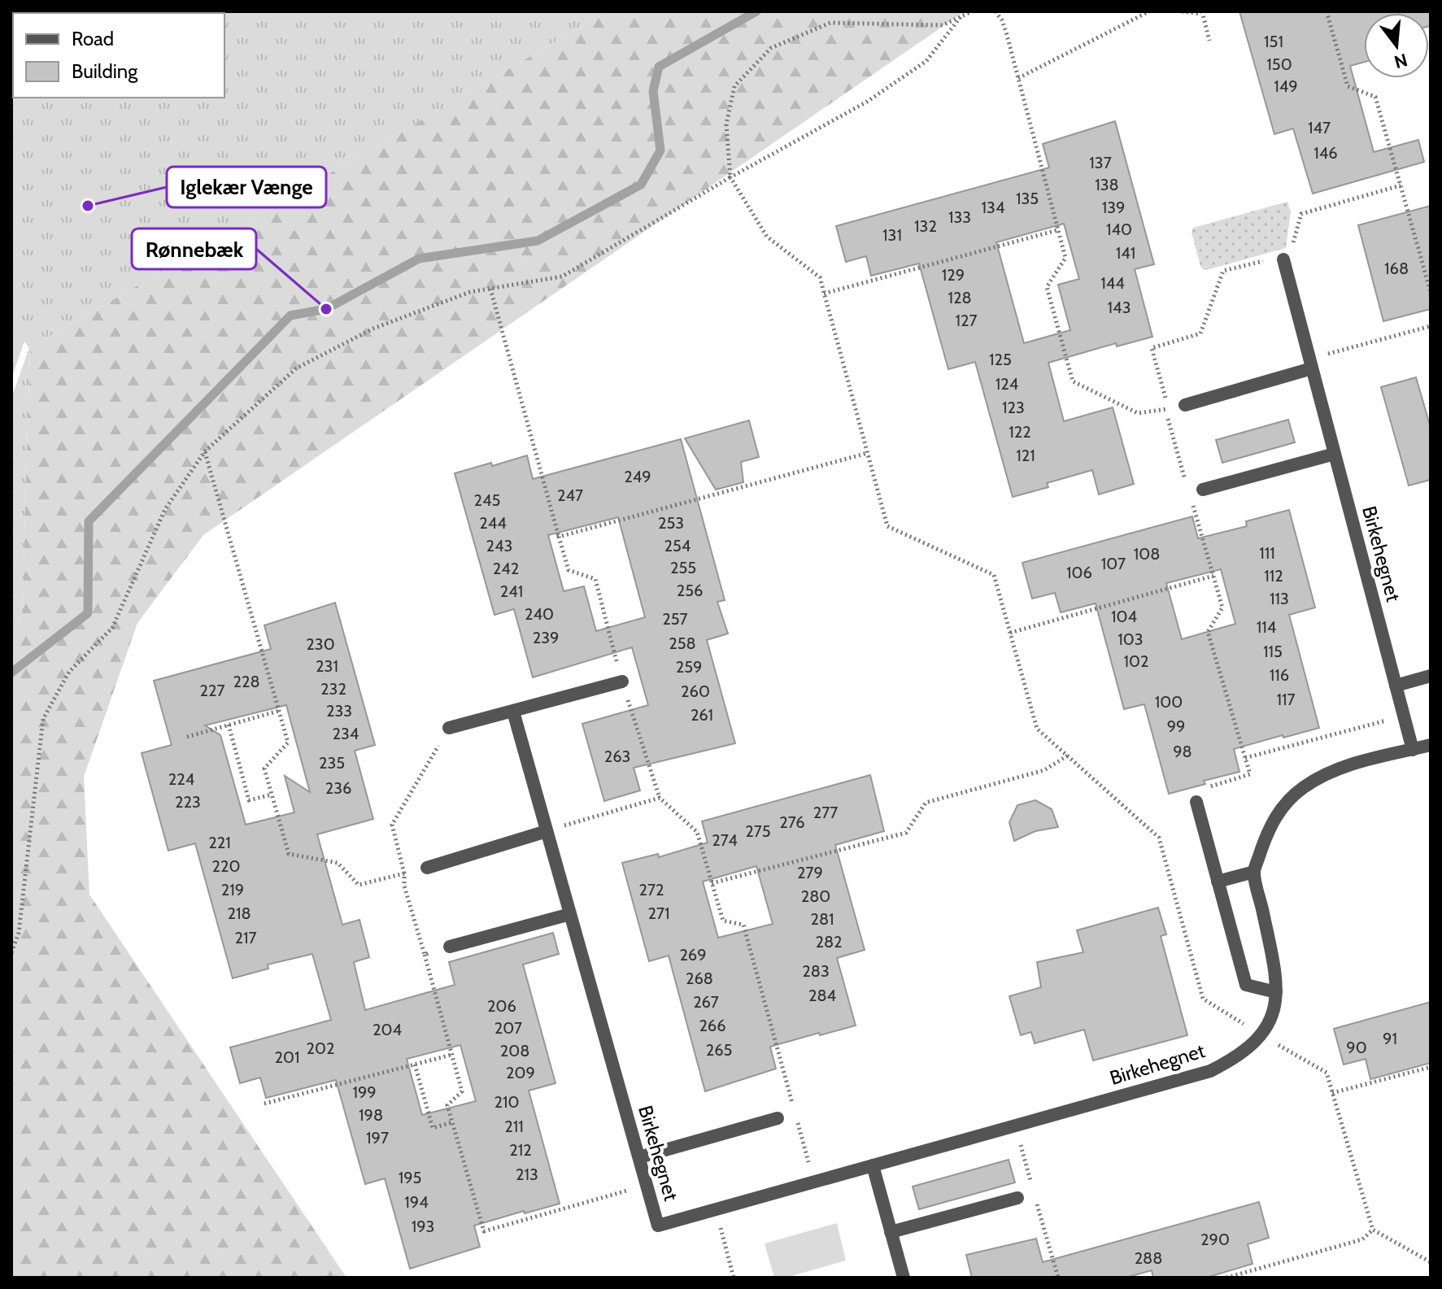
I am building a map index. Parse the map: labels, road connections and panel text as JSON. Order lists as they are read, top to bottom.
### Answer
{
  "streets": {
    "street": ["Birkehegnet"]
  },
  "places": ["Iglekær Vænge", "Rønnebæk"],
  "house_numbers": [
    "151",
    "150",
    "149",
    "147",
    "146",
    "137",
    "138",
    "135",
    "134",
    "139",
    "133",
    "132",
    "140",
    "131",
    "141",
    "168",
    "129",
    "144",
    "128",
    "143",
    "127",
    "125",
    "124",
    "123",
    "122",
    "121",
    "249",
    "247",
    "245",
    "244",
    "253",
    "243",
    "254",
    "111",
    "108",
    "107",
    "255",
    "242",
    "106",
    "112",
    "256",
    "241",
    "113",
    "240",
    "104",
    "257",
    "114",
    "239",
    "103",
    "258",
    "230",
    "115",
    "102",
    "231",
    "259",
    "116",
    "228",
    "232",
    "227",
    "260",
    "117",
    "100",
    "233",
    "261",
    "99",
    "234",
    "98",
    "263",
    "235",
    "224",
    "236",
    "223",
    "277",
    "276",
    "275",
    "274",
    "221",
    "220",
    "279",
    "219",
    "272",
    "280",
    "218",
    "271",
    "281",
    "217",
    "282",
    "269",
    "283",
    "268",
    "284",
    "267",
    "206",
    "266",
    "207",
    "204",
    "91",
    "90",
    "202",
    "265",
    "208",
    "201",
    "209",
    "199",
    "210",
    "198",
    "211",
    "197",
    "212",
    "213",
    "195",
    "194",
    "193",
    "290",
    "288"
  ],
  "legend": ["Road", "Building"],
  "north": "bottom"
}
